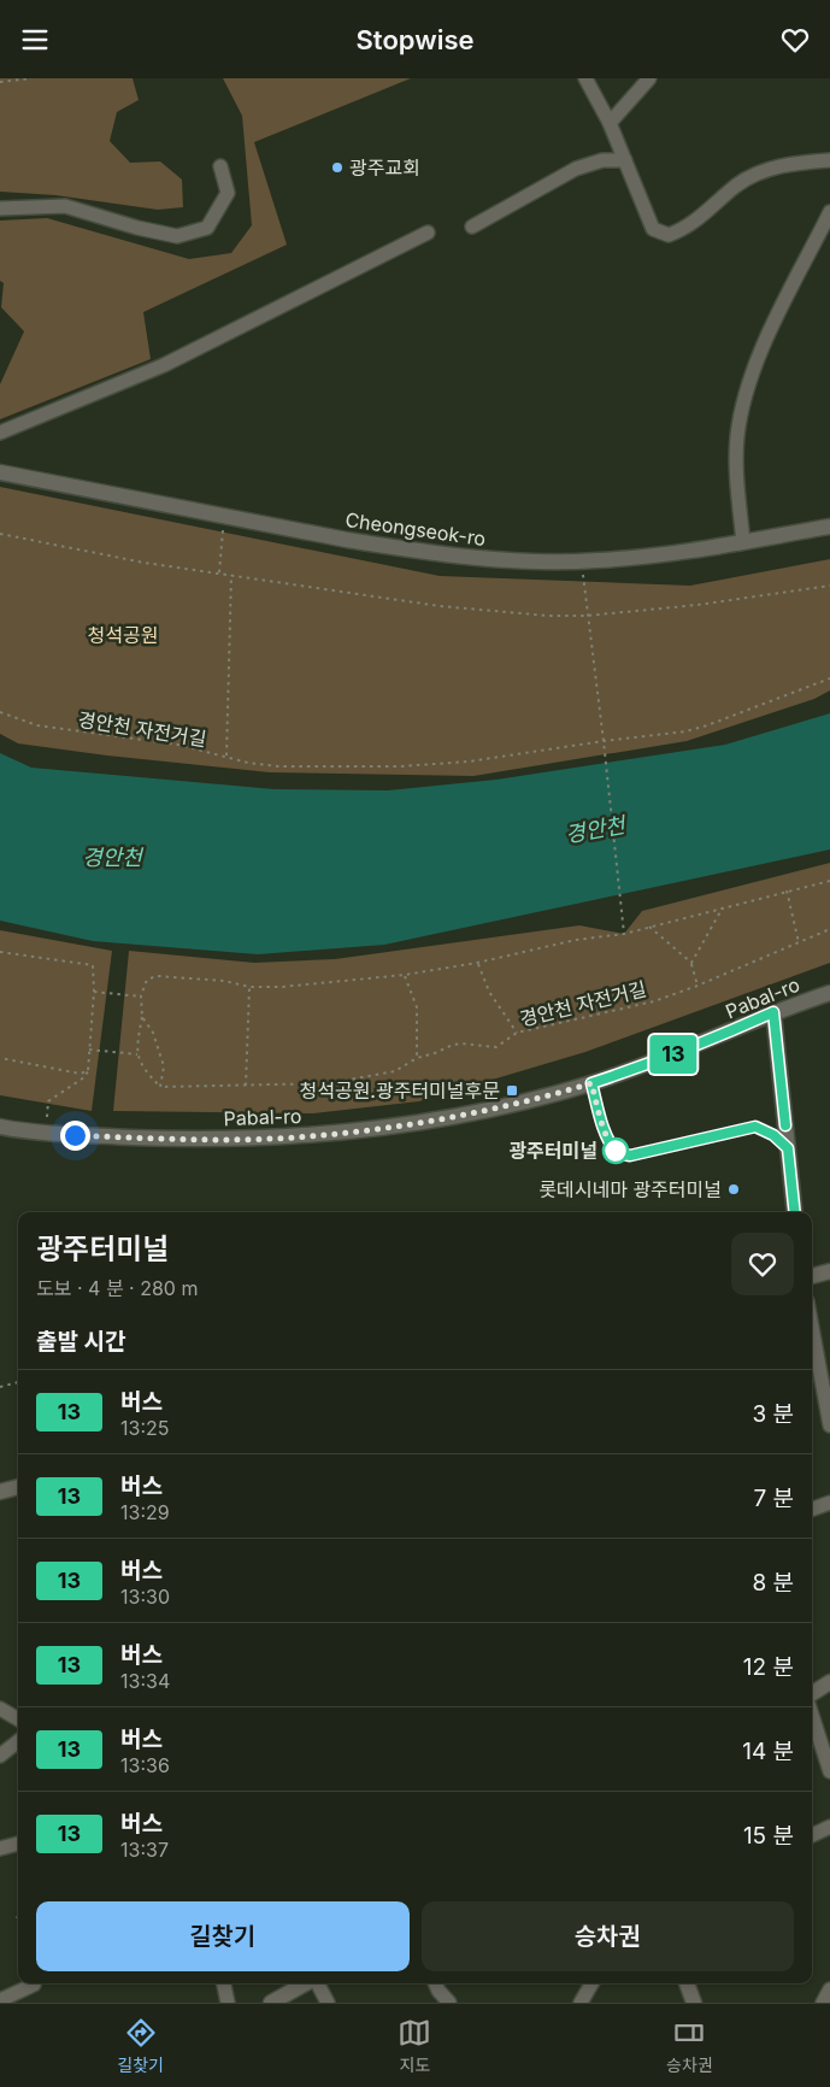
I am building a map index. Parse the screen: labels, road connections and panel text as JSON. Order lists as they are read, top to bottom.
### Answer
{
  "streets": {
    "street": ["Cheongseok-ro", "Pabal-ro"],
    "path": ["경안천 자전거길"]
  },
  "water": ["경안천"],
  "parks": ["청석공원"],
  "places": {
    "other": ["광주교회", "광주터미널", "롯데시네마 광주터미널"],
    "transit": ["청석공원.광주터미널후문"]
  },
  "lines": ["bus line 13"],
  "page": {
    "header": "Stopwise",
    "on_map": "13",
    "heading": [
      ["광주터미널", "도보 · 4 분 · 280 m"],
      "출발 시간"
    ],
    "list": [
      {
        "mark": "13",
        "name": "버스",
        "note": "13:25",
        "value": "3 분"
      },
      {
        "mark": "13",
        "name": "버스",
        "note": "13:29",
        "value": "7 분"
      },
      {
        "mark": "13",
        "name": "버스",
        "note": "13:30",
        "value": "8 분"
      },
      {
        "mark": "13",
        "name": "버스",
        "note": "13:34",
        "value": "12 분"
      },
      {
        "mark": "13",
        "name": "버스",
        "note": "13:36",
        "value": "14 분"
      },
      {
        "mark": "13",
        "name": "버스",
        "note": "13:37",
        "value": "15 분"
      }
    ],
    "buttons": ["길찾기", "승차권"],
    "tabs": ["길찾기", "지도", "승차권"]
  }
}
